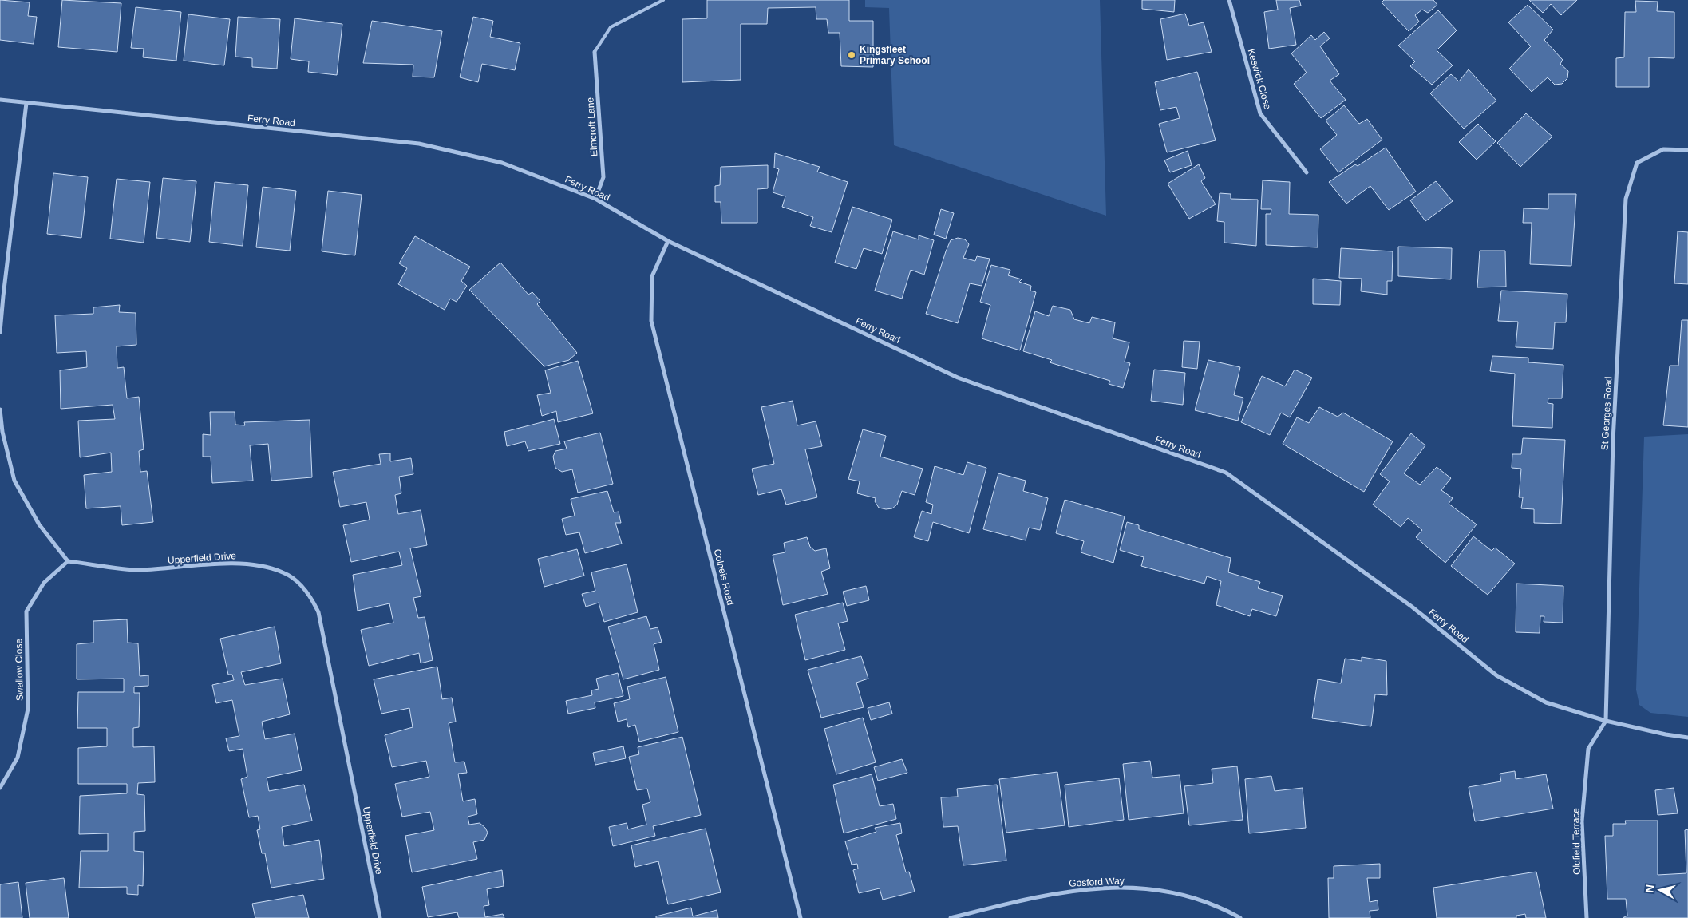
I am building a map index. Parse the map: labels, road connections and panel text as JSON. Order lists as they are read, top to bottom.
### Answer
{
  "streets": {
    "street": [
      "Keswick Close",
      "Ferry Road",
      "Elmcroft Lane",
      "St Georges Road",
      "Upperfield Drive",
      "Colneis Road",
      "Swallow Close",
      "Oldfield Terrace",
      "Gosford Way"
    ]
  },
  "crossings": [
    ["Ferry Road", "Elmcroft Lane"],
    ["Ferry Road", "St Georges Road"],
    ["Ferry Road", "Colneis Road"],
    ["Ferry Road", "Oldfield Terrace"],
    ["St Georges Road", "Oldfield Terrace"],
    ["Upperfield Drive", "Swallow Close"]
  ],
  "places": ["Kingsfleet Primary School"],
  "north": "left"
}
